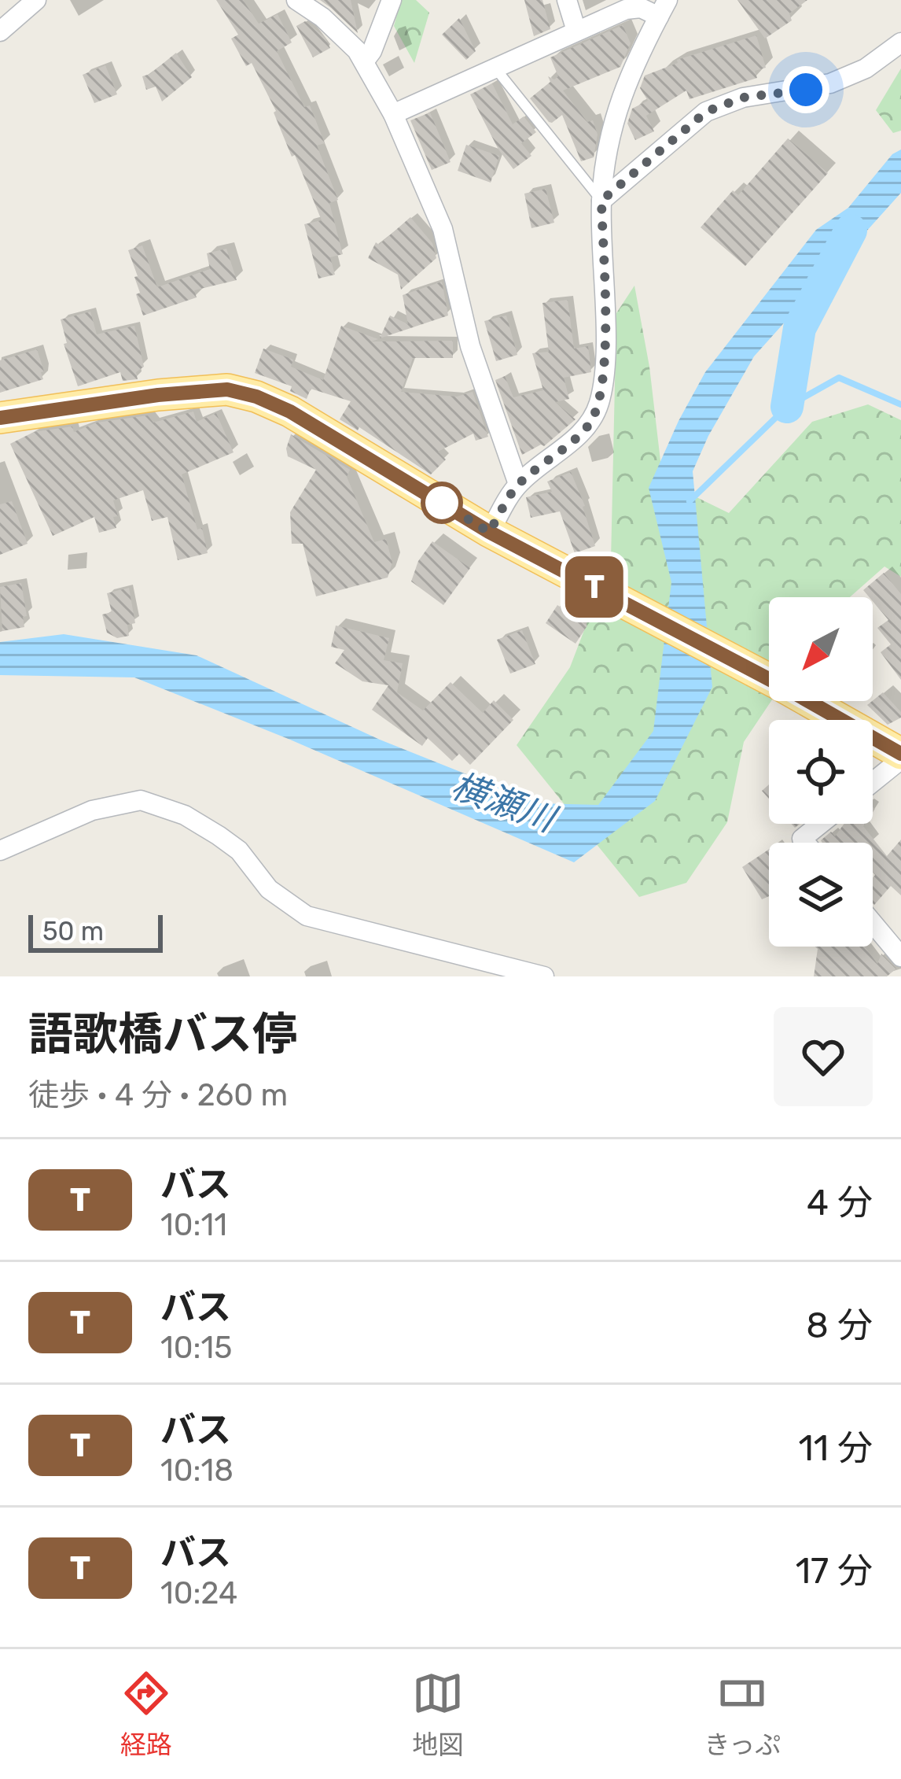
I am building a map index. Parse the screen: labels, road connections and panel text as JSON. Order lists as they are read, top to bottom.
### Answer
{
  "water": ["横瀬川"],
  "lines": ["bus line T"],
  "scale_bar": "50 m",
  "north": "bottom left",
  "page": {
    "on_map": "T",
    "scale": "50 m",
    "heading": ["語歌橋バス停", "徒歩 · 4 分 · 260 m"],
    "list": [
      {
        "mark": "T",
        "name": "バス",
        "note": "10:11",
        "value": "4 分"
      },
      {
        "mark": "T",
        "name": "バス",
        "note": "10:15",
        "value": "8 分"
      },
      {
        "mark": "T",
        "name": "バス",
        "note": "10:18",
        "value": "11 分"
      },
      {
        "mark": "T",
        "name": "バス",
        "note": "10:24",
        "value": "17 分"
      }
    ],
    "tabs": ["経路", "地図", "きっぷ"]
  }
}
